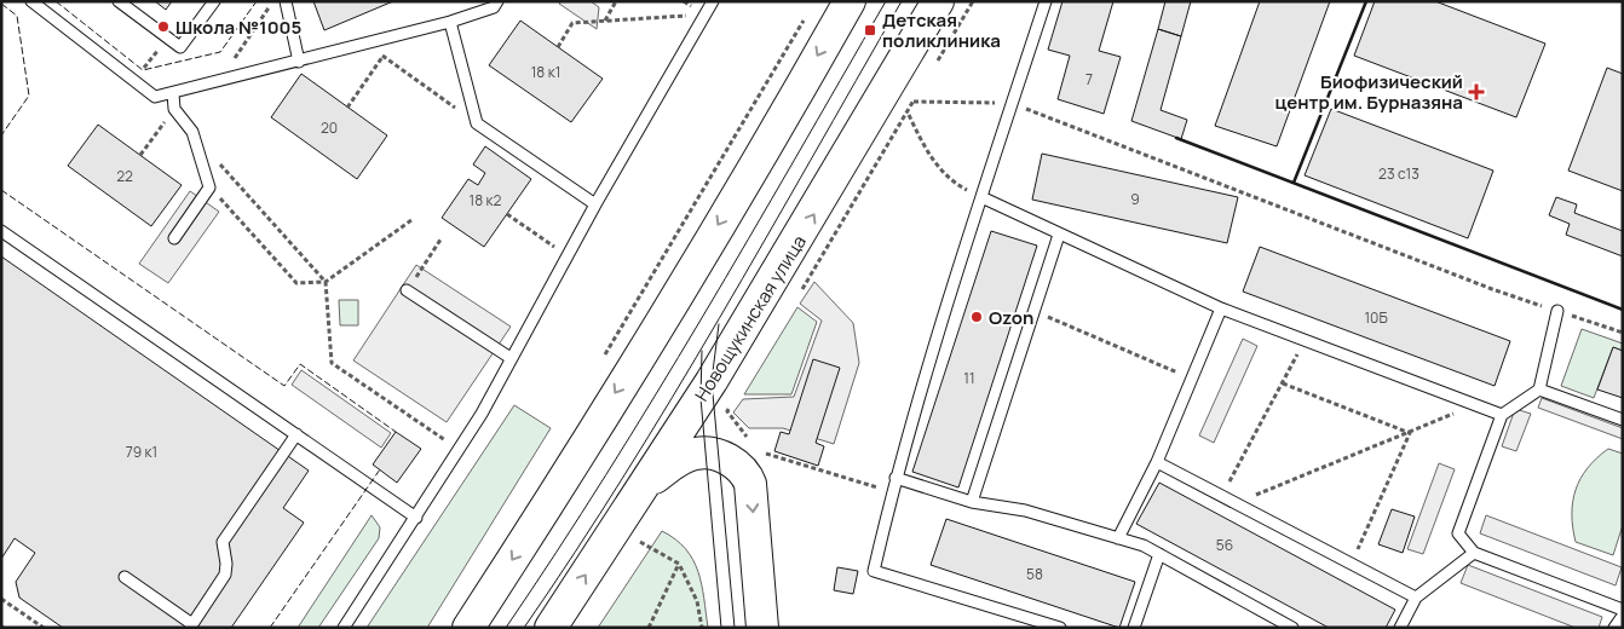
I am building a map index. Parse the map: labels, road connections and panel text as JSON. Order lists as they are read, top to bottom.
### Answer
{
  "streets": {
    "main road": ["Новощукинская улица"]
  },
  "places": {
    "other": ["Школа №1005", "Ozon"],
    "transit": ["Детская поликлиника"],
    "health": ["Биофизический центр им. Бурназяна"]
  },
  "house_numbers": [
    "18 к1",
    "7",
    "20",
    "23 с13",
    "22",
    "9",
    "18 к2",
    "10Б",
    "11",
    "79 к1",
    "56",
    "58"
  ]
}
